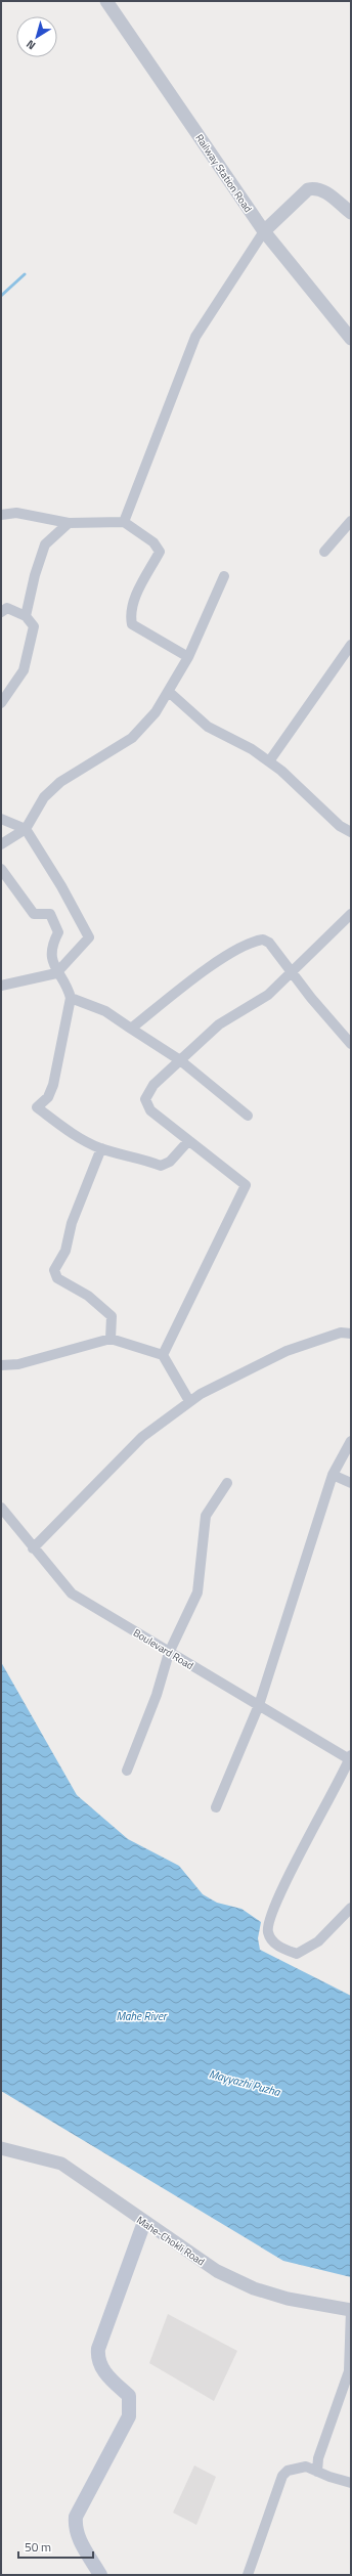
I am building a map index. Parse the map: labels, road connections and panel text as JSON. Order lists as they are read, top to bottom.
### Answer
{
  "streets": {
    "street": ["Railway Station Road", "Boulevard Road", "Mahe-Chokli Road"]
  },
  "water": ["Mahe River", "Mayyazhi Puzha"],
  "scale_bar": "50 m",
  "north": "bottom left"
}
